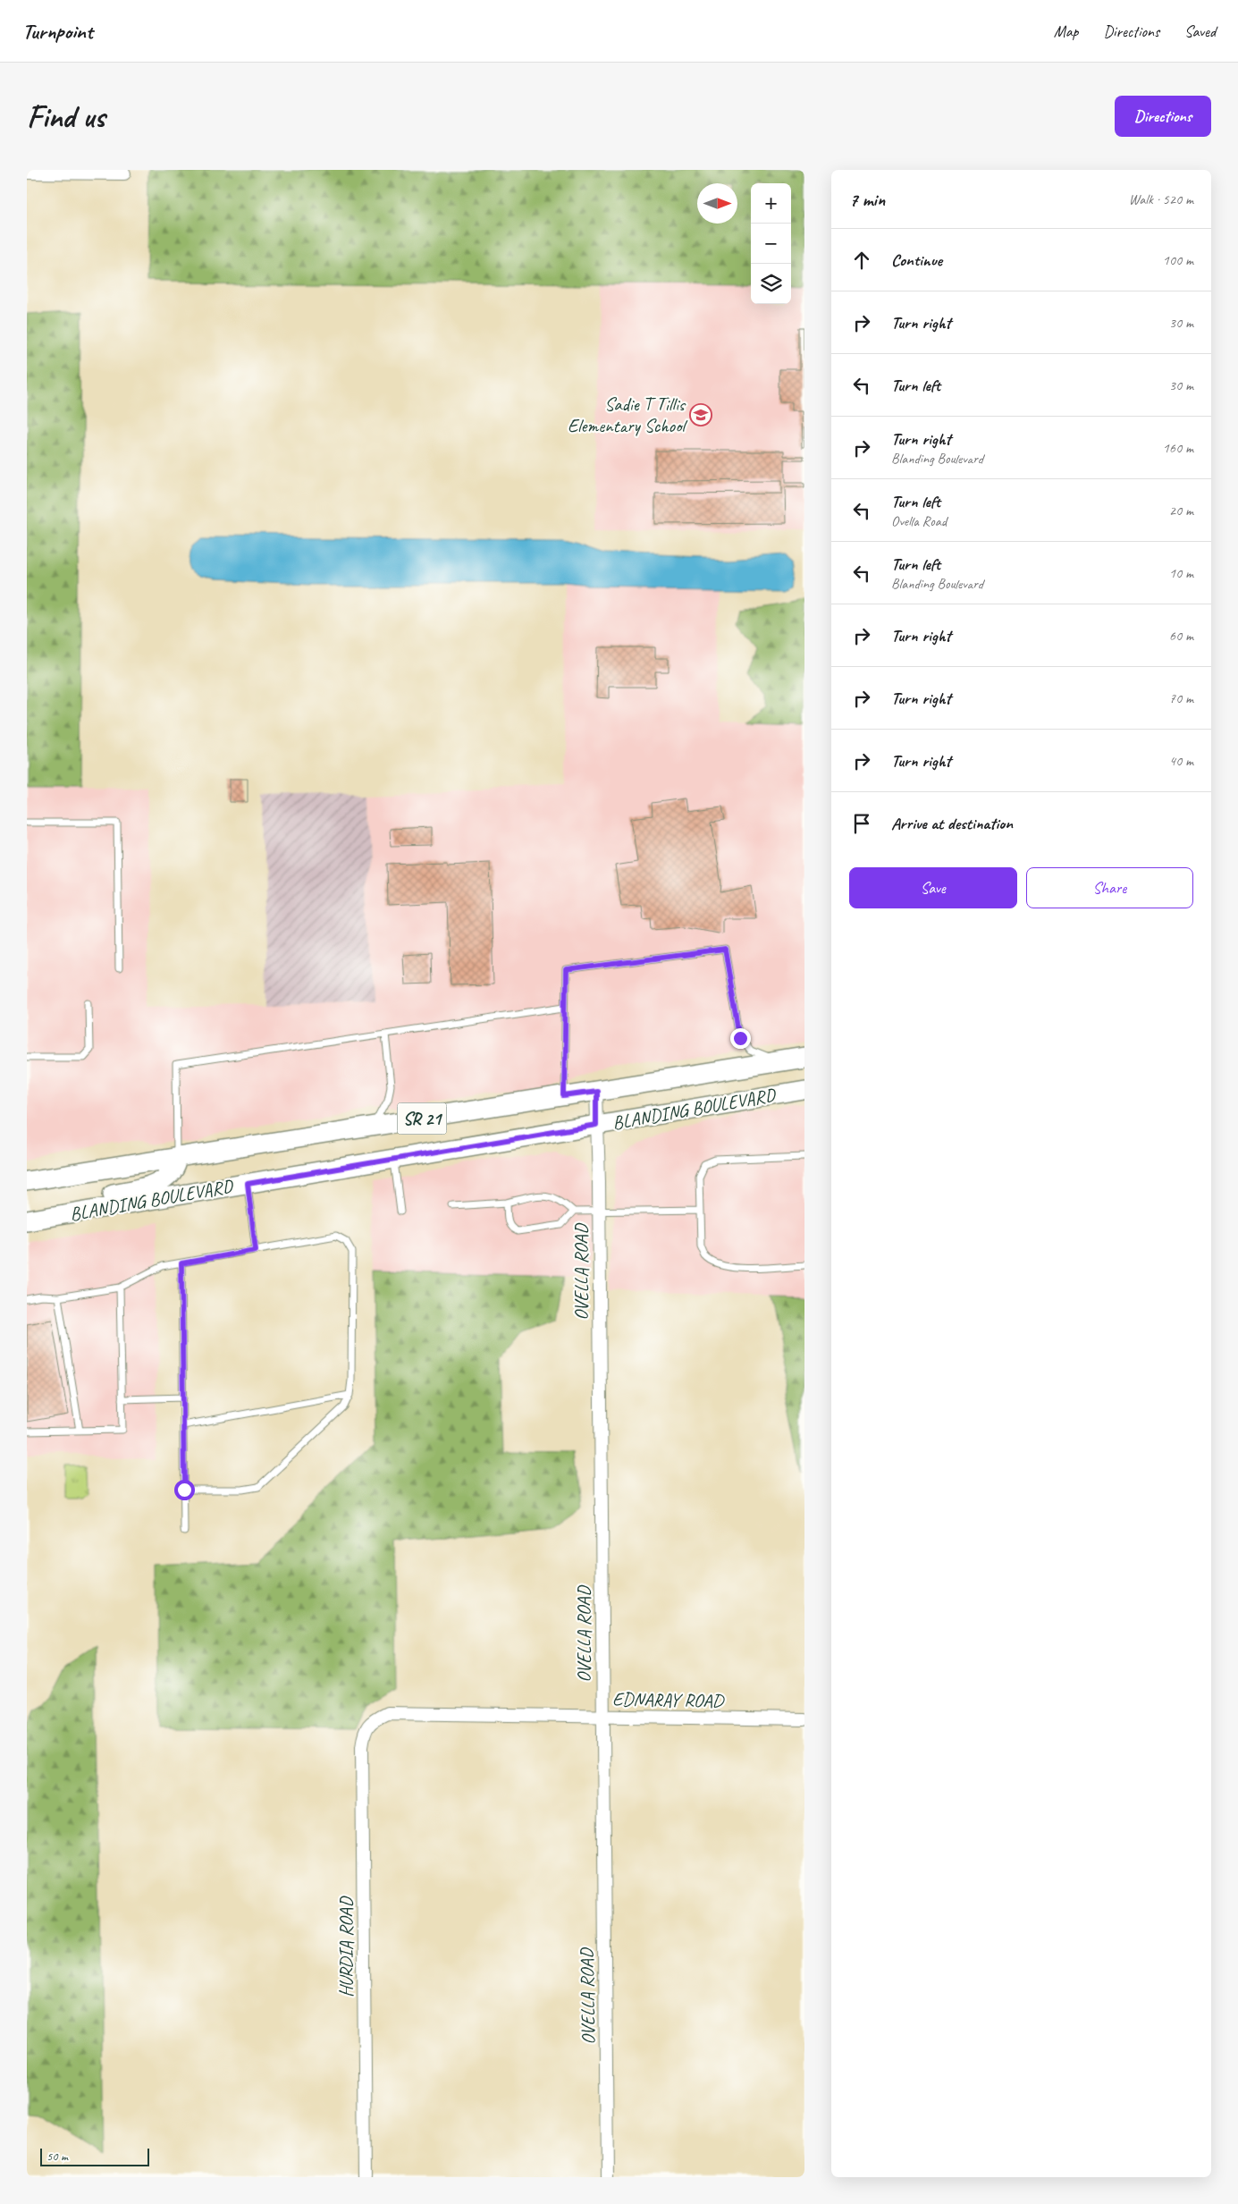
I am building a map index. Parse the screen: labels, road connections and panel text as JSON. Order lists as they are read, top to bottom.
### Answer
{
  "streets": {
    "main road": ["BLANDING BOULEVARD", "SR 21"],
    "street": ["OVELLA ROAD", "EDNARAY ROAD", "HURDIA ROAD"]
  },
  "crossings": [
    ["BLANDING BOULEVARD", "OVELLA ROAD"],
    ["OVELLA ROAD", "EDNARAY ROAD"],
    ["EDNARAY ROAD", "HURDIA ROAD"]
  ],
  "places": {
    "school or university": ["Sadie T Tillis Elementary School"]
  },
  "scale_bar": "50 m",
  "north": "right",
  "page": {
    "header": "Turnpoint",
    "nav": ["Map", "Directions", "Saved"],
    "buttons": [
      "Directions",
      ["Save", "Share"]
    ],
    "title": "Find us",
    "heading": ["7 min", "Walk · 520 m"],
    "map_buttons": ["+", "−"],
    "list": [
      ["Continue", "100 m"],
      ["Turn right", "30 m"],
      ["Turn left", "30 m"],
      ["Turn right", "Blanding Boulevard", "160 m"],
      ["Turn left", "Ovella Road", "20 m"],
      ["Turn left", "Blanding Boulevard", "10 m"],
      ["Turn right", "60 m"],
      ["Turn right", "70 m"],
      ["Turn right", "40 m"],
      "Arrive at destination"
    ],
    "scale": "50 m"
  }
}
